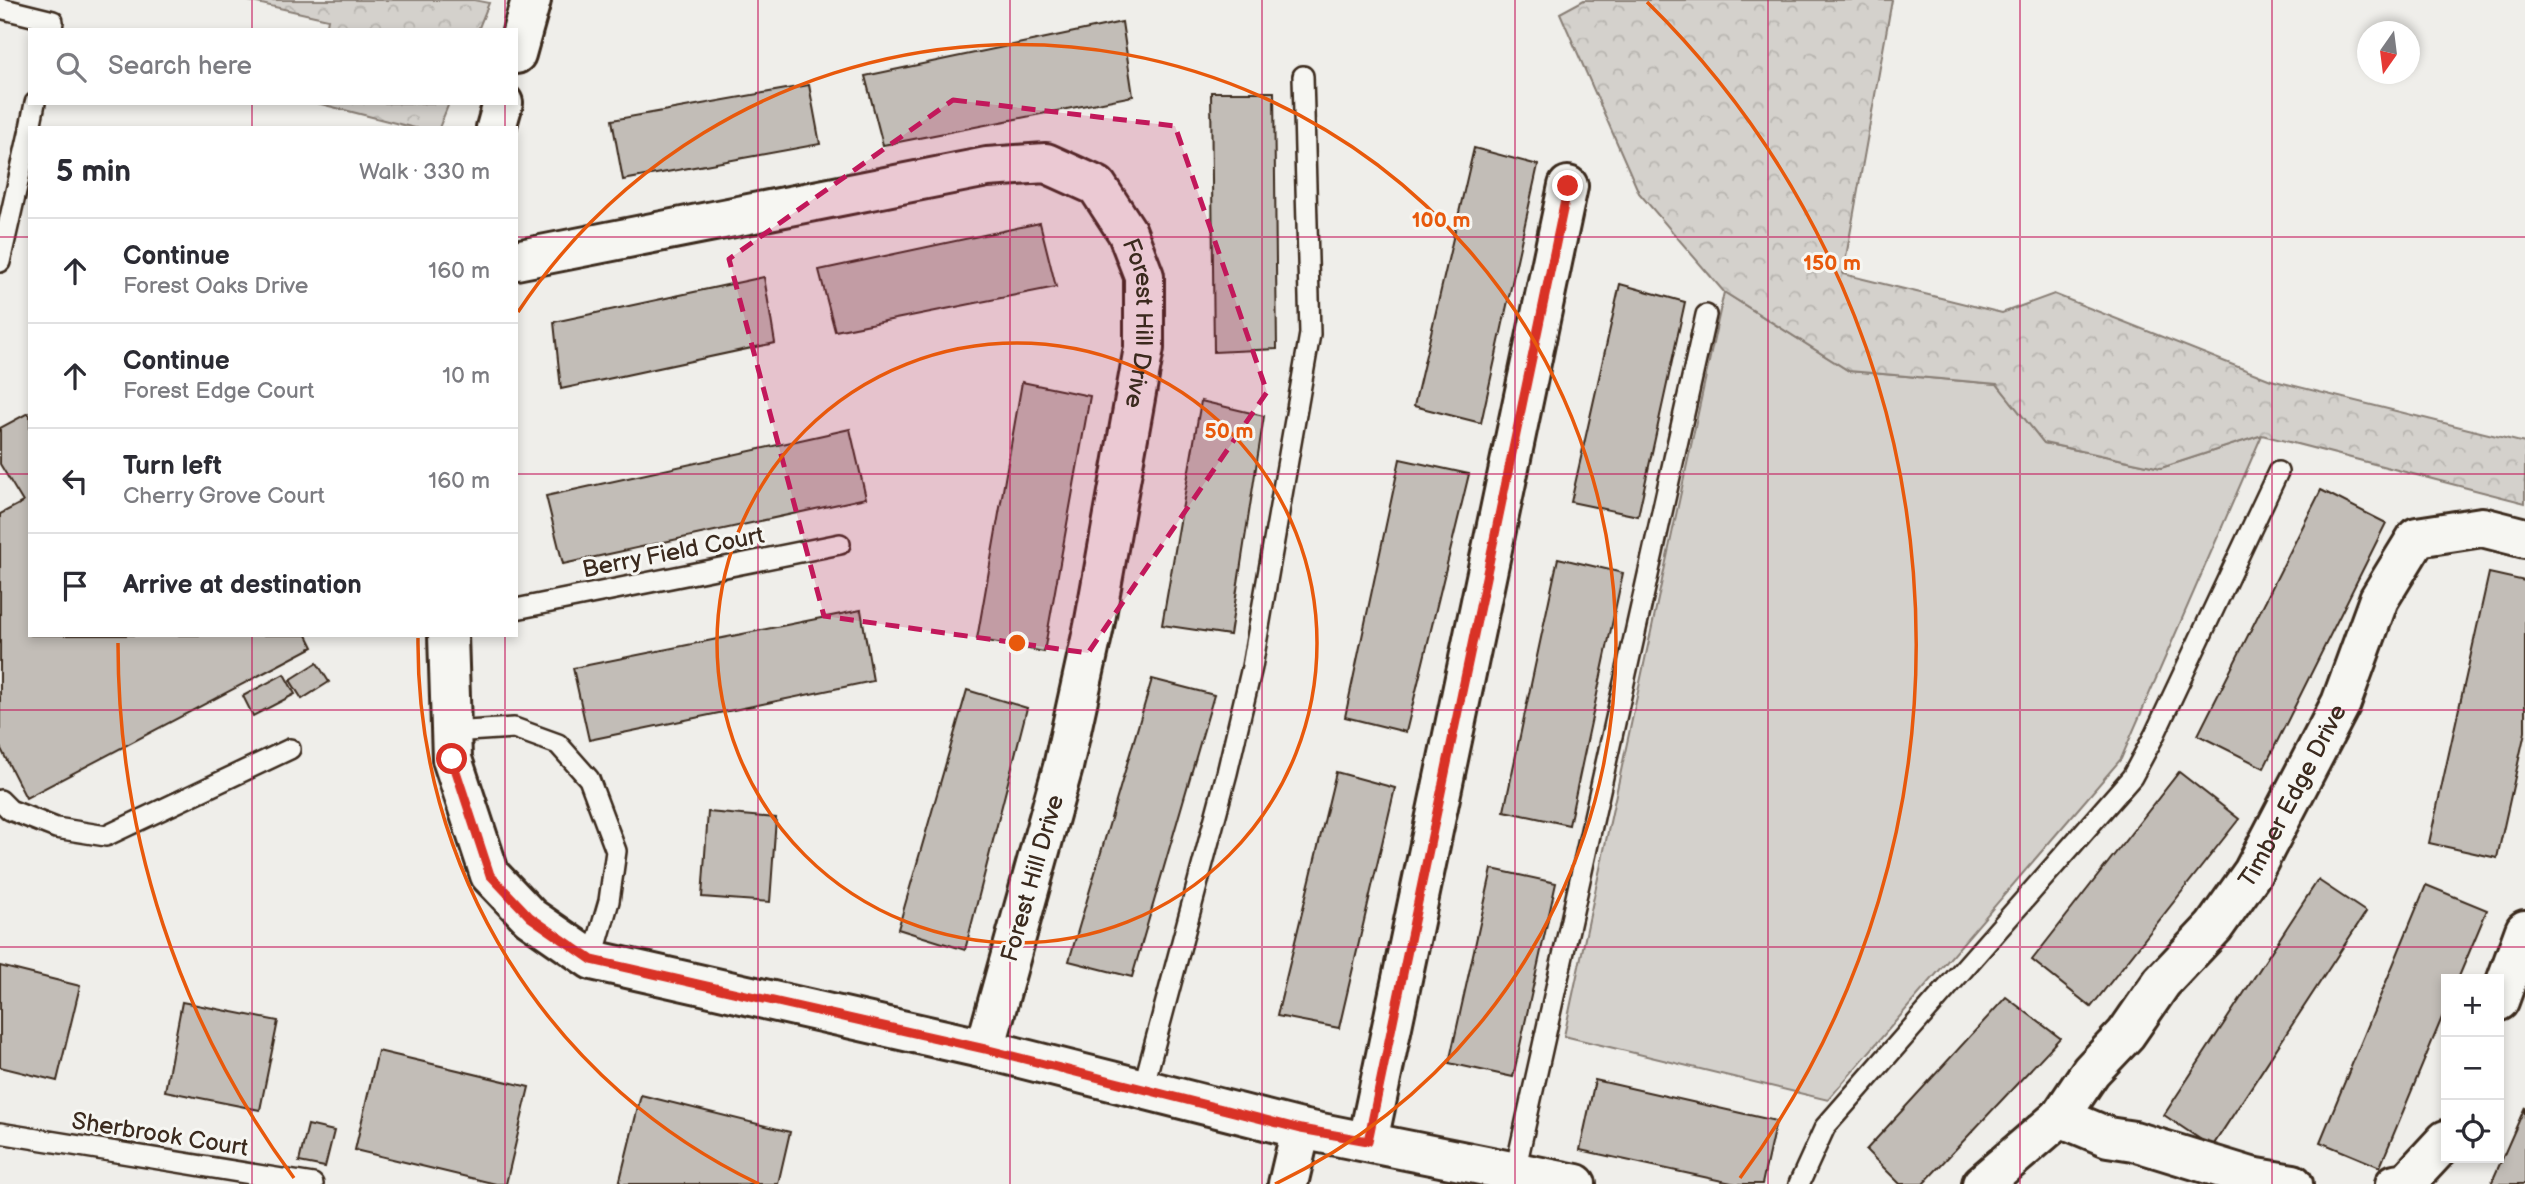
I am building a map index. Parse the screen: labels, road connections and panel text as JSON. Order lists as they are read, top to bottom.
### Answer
{
  "streets": {
    "street": ["Forest Hill Drive", "Timber Edge Drive"],
    "lane": ["Berry Field Court", "Sherbrook Court"]
  },
  "north": "bottom",
  "page": {
    "search": "Search here",
    "heading": ["5 min", "Walk · 330 m"],
    "list": [
      ["Continue", "Forest Oaks Drive", "160 m"],
      ["Continue", "Forest Edge Court", "10 m"],
      ["Turn left", "Cherry Grove Court", "160 m"],
      "Arrive at destination"
    ],
    "map_buttons": ["+", "−"]
  },
  "rings": ["100 m", "150 m", "50 m"]
}
